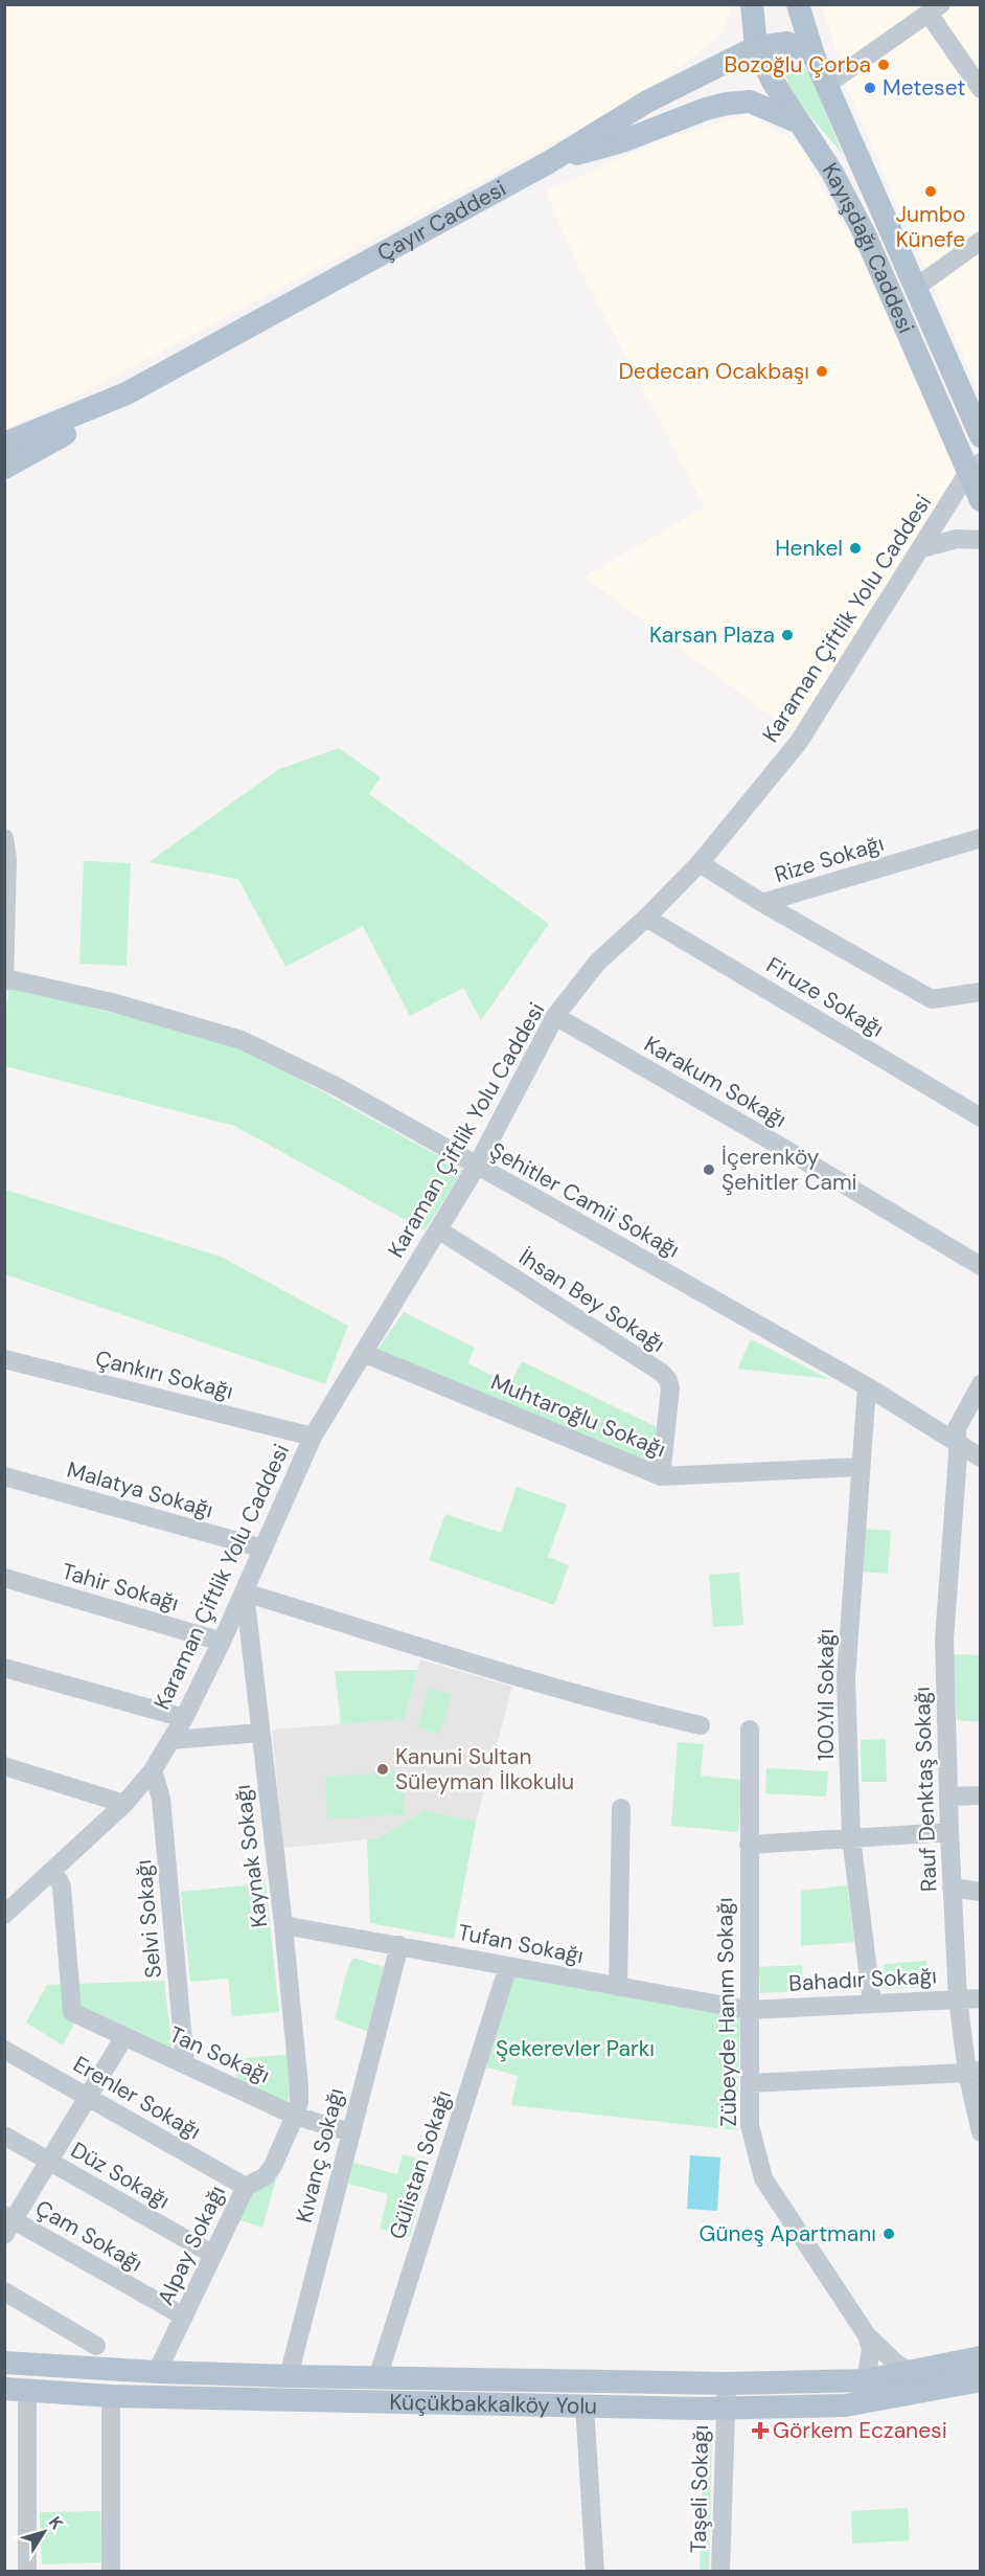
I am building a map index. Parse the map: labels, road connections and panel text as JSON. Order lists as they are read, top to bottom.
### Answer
{
  "streets": {
    "main road": ["Çayır Caddesi", "Kayışdağı Caddesi", "Küçükbakkalköy Yolu"],
    "street": [
      "Karaman Çiftlik Yolu Caddesi",
      "Rize Sokağı",
      "Firuze Sokağı",
      "Karakum Sokağı",
      "Şehitler Camii Sokağı",
      "İhsan Bey Sokağı",
      "Çankırı Sokağı",
      "Muhtaroğlu Sokağı",
      "Malatya Sokağı",
      "Tahir Sokağı",
      "100.Yıl Sokağı",
      "Rauf Denktaş Sokağı",
      "Kaynak Sokağı",
      "Selvi Sokağı",
      "Tufan Sokağı",
      "Bahadır Sokağı",
      "Zübeyde Hanım Sokağı",
      "Tan Sokağı",
      "Erenler Sokağı",
      "Kıvanç Sokağı",
      "Gülistan Sokağı",
      "Düz Sokağı",
      "Çam Sokağı",
      "Alpay Sokağı",
      "Taşeli Sokağı"
    ]
  },
  "crossings": [
    ["Çayır Caddesi", "Kayışdağı Caddesi"],
    ["Kayışdağı Caddesi", "Karaman Çiftlik Yolu Caddesi"],
    ["Karaman Çiftlik Yolu Caddesi", "Rize Sokağı"],
    ["Karaman Çiftlik Yolu Caddesi", "Firuze Sokağı"],
    ["Karaman Çiftlik Yolu Caddesi", "Karakum Sokağı"],
    ["Karaman Çiftlik Yolu Caddesi", "Şehitler Camii Sokağı"],
    ["Karaman Çiftlik Yolu Caddesi", "İhsan Bey Sokağı"],
    ["Karaman Çiftlik Yolu Caddesi", "Çankırı Sokağı"],
    ["Karaman Çiftlik Yolu Caddesi", "Muhtaroğlu Sokağı"],
    ["Karaman Çiftlik Yolu Caddesi", "Malatya Sokağı"],
    ["Karaman Çiftlik Yolu Caddesi", "Tahir Sokağı"],
    ["Karaman Çiftlik Yolu Caddesi", "Kaynak Sokağı"],
    ["Karaman Çiftlik Yolu Caddesi", "Selvi Sokağı"],
    ["Karaman Çiftlik Yolu Caddesi", "Tan Sokağı"],
    ["Şehitler Camii Sokağı", "100.Yıl Sokağı"],
    ["Şehitler Camii Sokağı", "Rauf Denktaş Sokağı"],
    ["İhsan Bey Sokağı", "Muhtaroğlu Sokağı"],
    ["Muhtaroğlu Sokağı", "100.Yıl Sokağı"],
    ["100.Yıl Sokağı", "Bahadır Sokağı"],
    ["Rauf Denktaş Sokağı", "Bahadır Sokağı"],
    ["Kaynak Sokağı", "Tufan Sokağı"],
    ["Kaynak Sokağı", "Tan Sokağı"],
    ["Kaynak Sokağı", "Alpay Sokağı"],
    ["Selvi Sokağı", "Tan Sokağı"],
    ["Tufan Sokağı", "Bahadır Sokağı"],
    ["Tufan Sokağı", "Zübeyde Hanım Sokağı"],
    ["Tufan Sokağı", "Kıvanç Sokağı"],
    ["Tufan Sokağı", "Gülistan Sokağı"],
    ["Bahadır Sokağı", "Zübeyde Hanım Sokağı"],
    ["Zübeyde Hanım Sokağı", "Küçükbakkalköy Yolu"],
    ["Tan Sokağı", "Kıvanç Sokağı"],
    ["Tan Sokağı", "Alpay Sokağı"],
    ["Erenler Sokağı", "Alpay Sokağı"],
    ["Kıvanç Sokağı", "Küçükbakkalköy Yolu"],
    ["Gülistan Sokağı", "Küçükbakkalköy Yolu"],
    ["Düz Sokağı", "Alpay Sokağı"],
    ["Çam Sokağı", "Alpay Sokağı"],
    ["Alpay Sokağı", "Küçükbakkalköy Yolu"],
    ["Küçükbakkalköy Yolu", "Taşeli Sokağı"]
  ],
  "parks": ["Şekerevler Parkı"],
  "places": {
    "other": [
      "Bozoğlu Çorba",
      "Meteset",
      "Jumbo Künefe",
      "Dedecan Ocakbaşı",
      "Henkel",
      "Karsan Plaza",
      "İçerenköy Şehitler Cami",
      "Kanuni Sultan Süleyman İlkokulu",
      "Güneş Apartmanı"
    ],
    "health": ["Görkem Eczanesi"]
  },
  "north": "top right"
}
